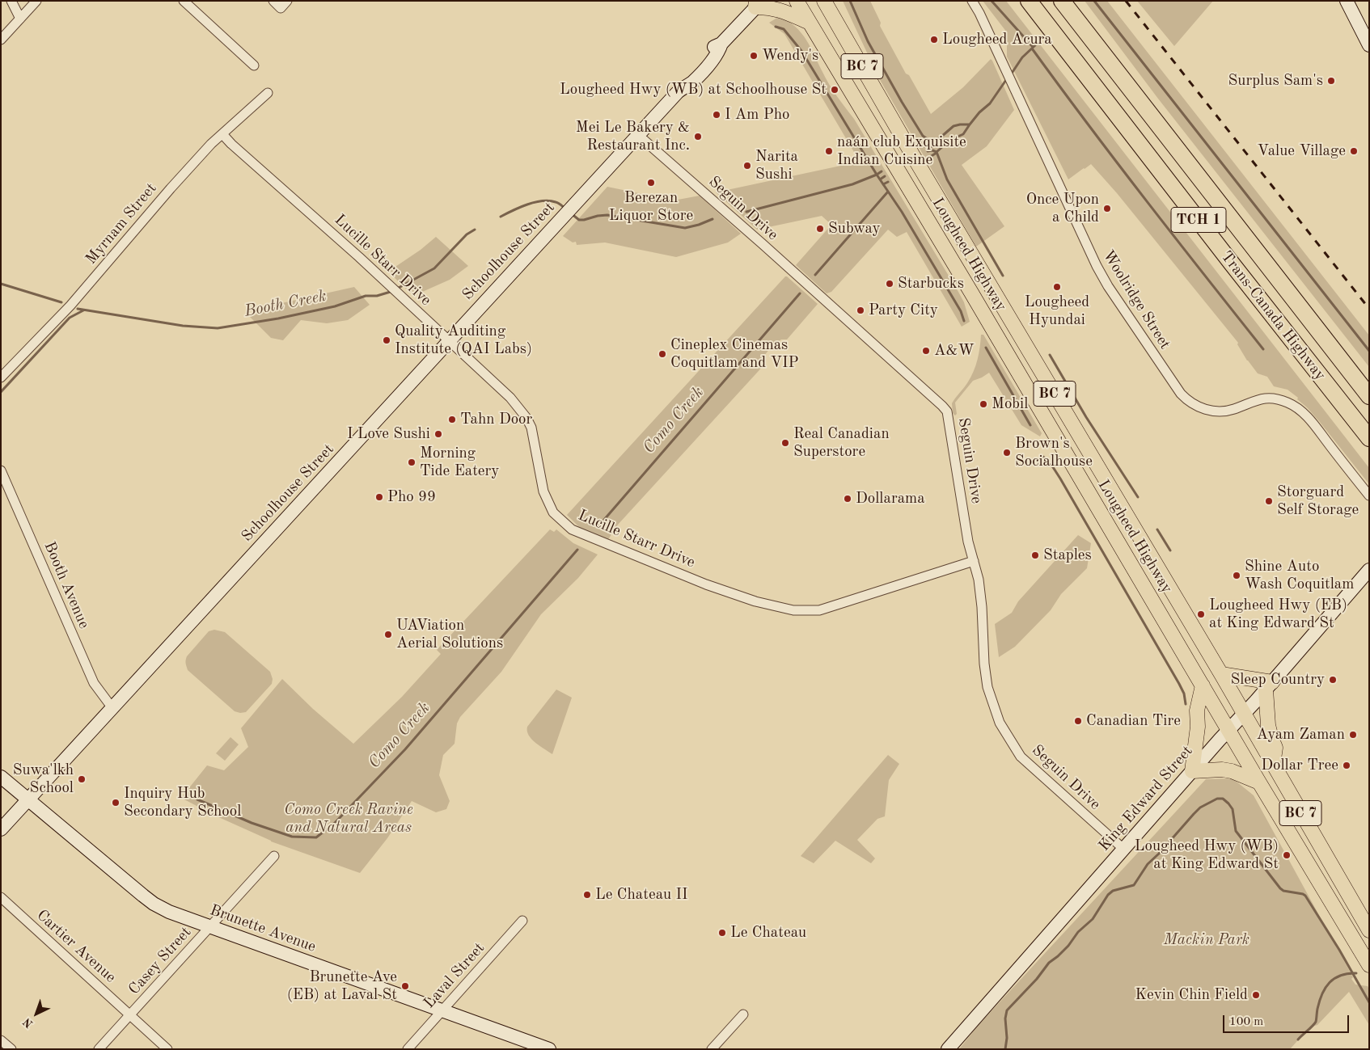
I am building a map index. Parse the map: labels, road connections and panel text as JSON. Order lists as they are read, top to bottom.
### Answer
{
  "streets": {
    "highway": ["TCH 1", "Trans-Canada Highway"],
    "main road": [
      "BC 7",
      "Schoolhouse Street",
      "Lougheed Highway",
      "King Edward Street",
      "Brunette Avenue"
    ],
    "street": [
      "Seguin Drive",
      "Myrnam Street",
      "Lucille Starr Drive",
      "Woolridge Street",
      "Booth Avenue",
      "Cartier Avenue",
      "Casey Street",
      "Laval Street"
    ]
  },
  "crossings": [
    ["Seguin Drive", "Schoolhouse Street"],
    ["Seguin Drive", "Lucille Starr Drive"],
    ["Seguin Drive", "King Edward Street"],
    ["Myrnam Street", "Lucille Starr Drive"],
    ["Schoolhouse Street", "Lucille Starr Drive"],
    ["Schoolhouse Street", "Booth Avenue"],
    ["Schoolhouse Street", "Brunette Avenue"],
    ["Lougheed Highway", "King Edward Street"],
    ["Brunette Avenue", "Casey Street"],
    ["Brunette Avenue", "Laval Street"],
    ["Cartier Avenue", "Casey Street"]
  ],
  "water": ["Booth Creek", "Como Creek"],
  "parks": ["Como Creek Ravine and Natural Areas", "Mackin Park"],
  "places": [
    "Lougheed Acura",
    "Wendy's",
    "Surplus Sam's",
    "Lougheed Hwy (WB) at Schoolhouse St",
    "I Am Pho",
    "Mei Le Bakery & Restaurant Inc.",
    "naán club Exquisite Indian Cuisine",
    "Value Village",
    "Narita Sushi",
    "Berezan Liquor Store",
    "Once Upon a Child",
    "Subway",
    "Starbucks",
    "Lougheed Hyundai",
    "Party City",
    "Quality Auditing Institute (QAI Labs)",
    "A&W",
    "Cineplex Cinemas Coquitlam and VIP",
    "Mobil",
    "Tahn Door",
    "I Love Sushi",
    "Real Canadian Superstore",
    "Brown's Socialhouse",
    "Morning Tide Eatery",
    "Pho 99",
    "Dollarama",
    "Storguard Self Storage",
    "Staples",
    "Shine Auto Wash Coquitlam",
    "Lougheed Hwy (EB) at King Edward St",
    "UAViation Aerial Solutions",
    "Sleep Country",
    "Canadian Tire",
    "Ayam Zaman",
    "Dollar Tree",
    "Suwa'lkh School",
    "Inquiry Hub Secondary School",
    "Lougheed Hwy (WB) at King Edward St",
    "Le Chateau II",
    "Le Chateau",
    "Brunette Ave (EB) at Laval St",
    "Kevin Chin Field"
  ],
  "scale_bar": "100 m",
  "north": "bottom left"
}
